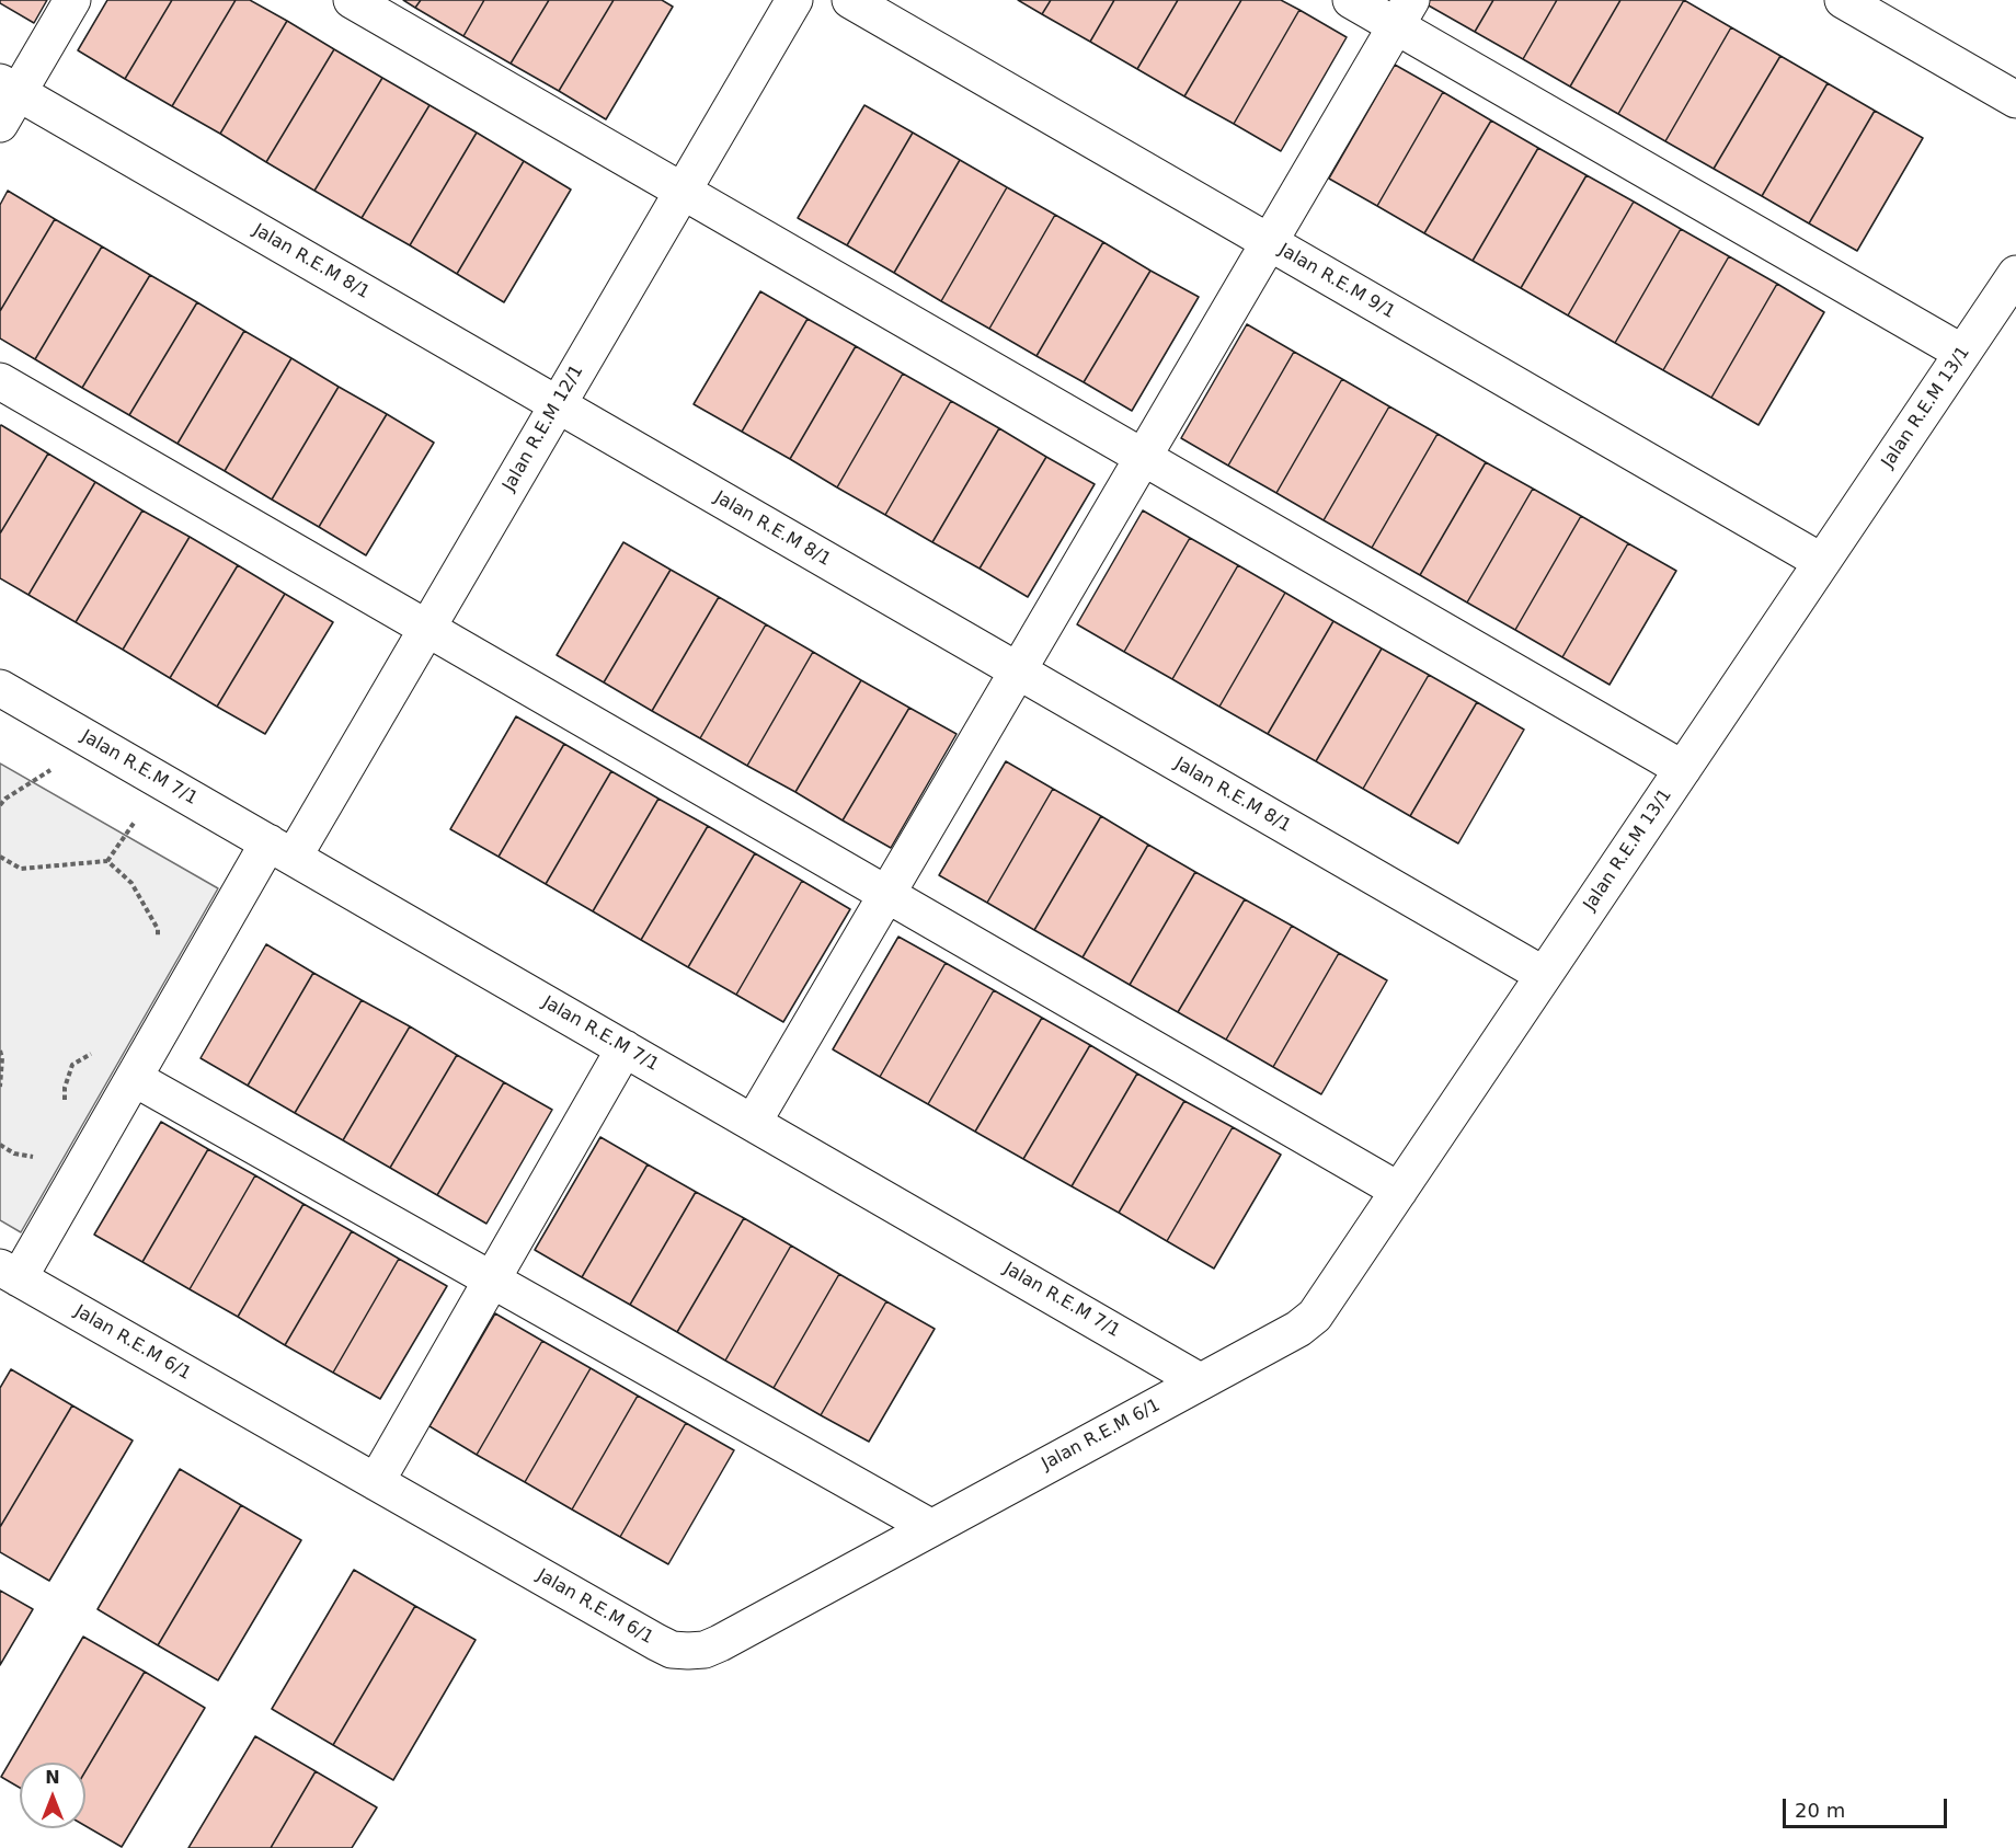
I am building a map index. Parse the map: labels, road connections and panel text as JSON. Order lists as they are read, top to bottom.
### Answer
{
  "streets": {
    "street": [
      "Jalan R.E.M 8/1",
      "Jalan R.E.M 9/1",
      "Jalan R.E.M 13/1",
      "Jalan R.E.M 12/1",
      "Jalan R.E.M 7/1",
      "Jalan R.E.M 6/1"
    ]
  },
  "crossings": [
    ["Jalan R.E.M 8/1", "Jalan R.E.M 13/1"],
    ["Jalan R.E.M 8/1", "Jalan R.E.M 12/1"],
    ["Jalan R.E.M 9/1", "Jalan R.E.M 13/1"],
    ["Jalan R.E.M 13/1", "Jalan R.E.M 7/1"],
    ["Jalan R.E.M 13/1", "Jalan R.E.M 6/1"],
    ["Jalan R.E.M 12/1", "Jalan R.E.M 7/1"],
    ["Jalan R.E.M 12/1", "Jalan R.E.M 6/1"],
    ["Jalan R.E.M 7/1", "Jalan R.E.M 6/1"]
  ],
  "scale_bar": "20 m",
  "north": "top"
}
